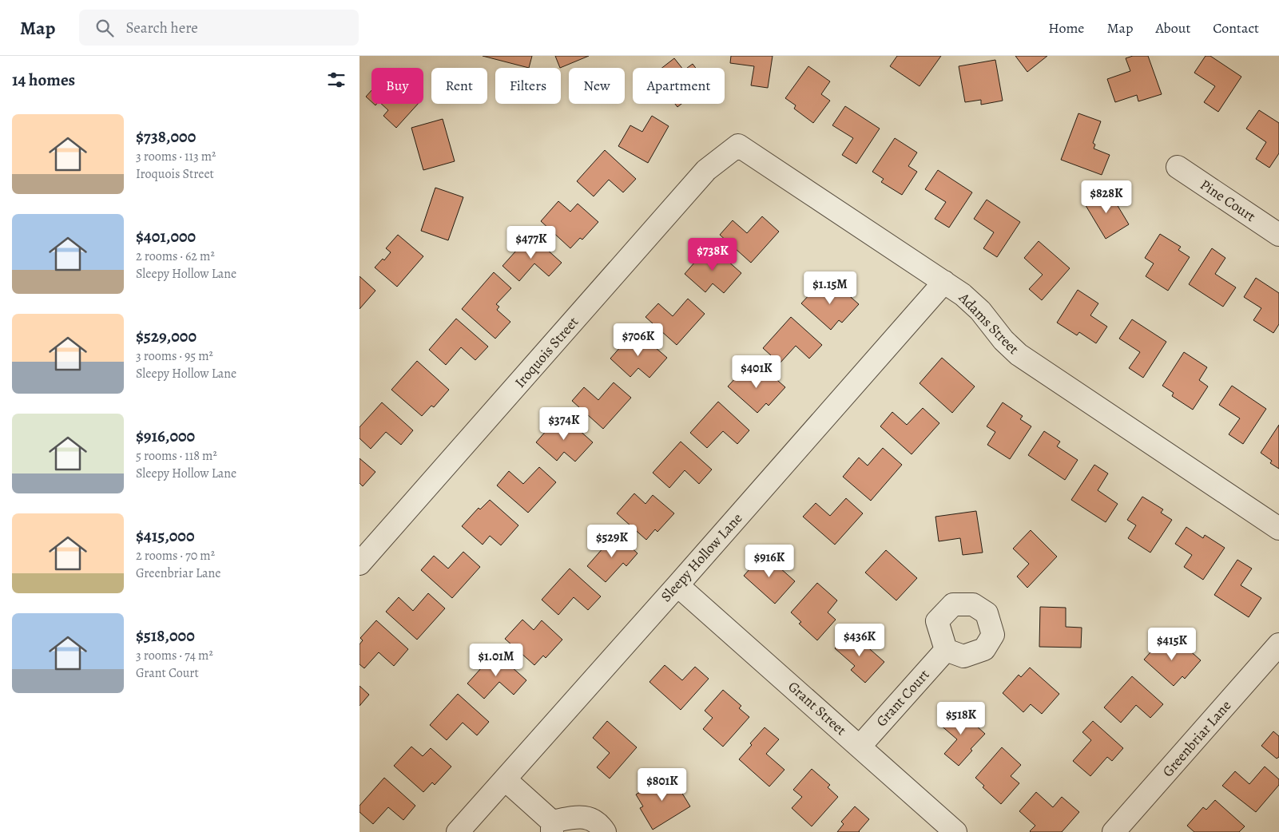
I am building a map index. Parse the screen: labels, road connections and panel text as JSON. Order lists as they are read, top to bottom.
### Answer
{
  "streets": {
    "street": [
      "Pine Court",
      "Adams Street",
      "Iroquois Street",
      "Sleepy Hollow Lane",
      "Grant Court",
      "Grant Street",
      "Greenbriar Lane"
    ]
  },
  "crossings": [
    ["Adams Street", "Iroquois Street"],
    ["Adams Street", "Sleepy Hollow Lane"],
    ["Sleepy Hollow Lane", "Grant Street"],
    ["Grant Court", "Grant Street"]
  ],
  "page": {
    "header": "Map",
    "search": "Search here",
    "nav": [
      "Home",
      "Map",
      "About",
      "Contact"
    ],
    "heading": "14 homes",
    "chip": [
      "Buy",
      "Rent",
      "Filters",
      "New",
      "Apartment"
    ],
    "list": [
      {
        "name": "$738,000",
        "note": "3 rooms · 113 m² · Iroquois Street"
      },
      {
        "name": "$401,000",
        "note": "2 rooms · 62 m² · Sleepy Hollow Lane"
      },
      {
        "name": "$529,000",
        "note": "3 rooms · 95 m² · Sleepy Hollow Lane"
      },
      {
        "name": "$916,000",
        "note": "5 rooms · 118 m² · Sleepy Hollow Lane"
      },
      {
        "name": "$415,000",
        "note": "2 rooms · 70 m² · Greenbriar Lane"
      },
      {
        "name": "$518,000",
        "note": "3 rooms · 74 m² · Grant Court"
      }
    ],
    "price": [
      "$828K",
      "$477K",
      "$738K",
      "$1.15M",
      "$706K",
      "$401K",
      "$374K",
      "$529K",
      "$916K",
      "$436K",
      "$415K",
      "$1.01M",
      "$518K",
      "$801K"
    ]
  }
}
